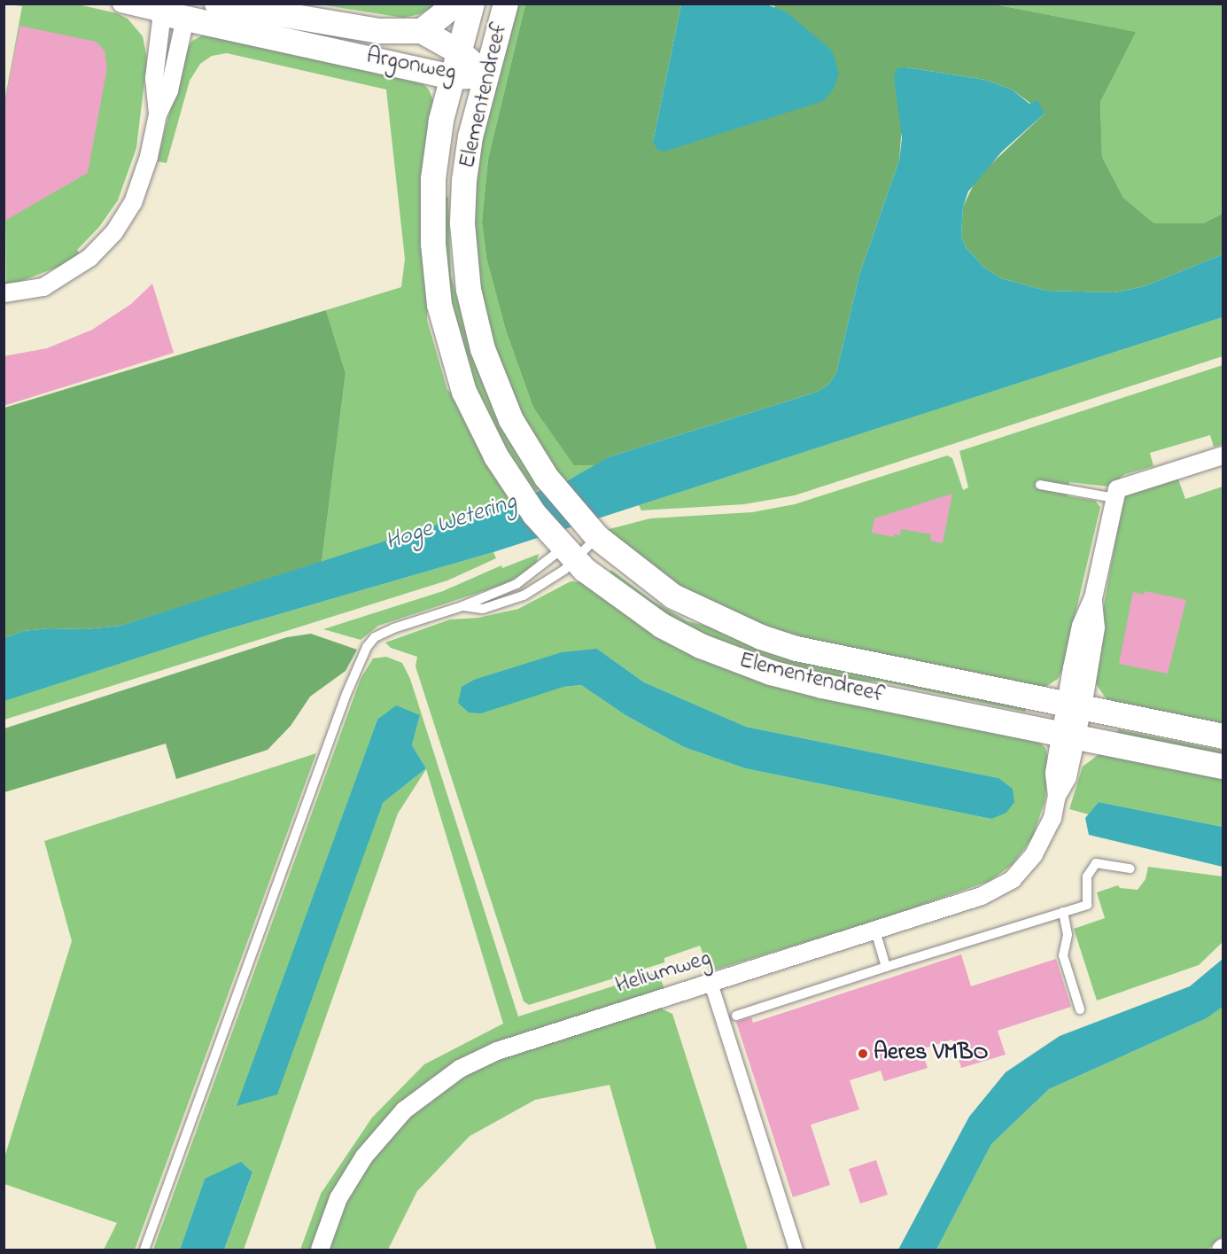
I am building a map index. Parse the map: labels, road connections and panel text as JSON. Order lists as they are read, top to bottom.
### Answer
{
  "streets": {
    "main road": ["Argonweg", "Elementendreef"],
    "street": ["Heliumweg"]
  },
  "crossings": [
    ["Argonweg", "Elementendreef"],
    ["Elementendreef", "Heliumweg"]
  ],
  "water": ["Hoge Wetering"],
  "places": ["Aeres VMBO"]
}
